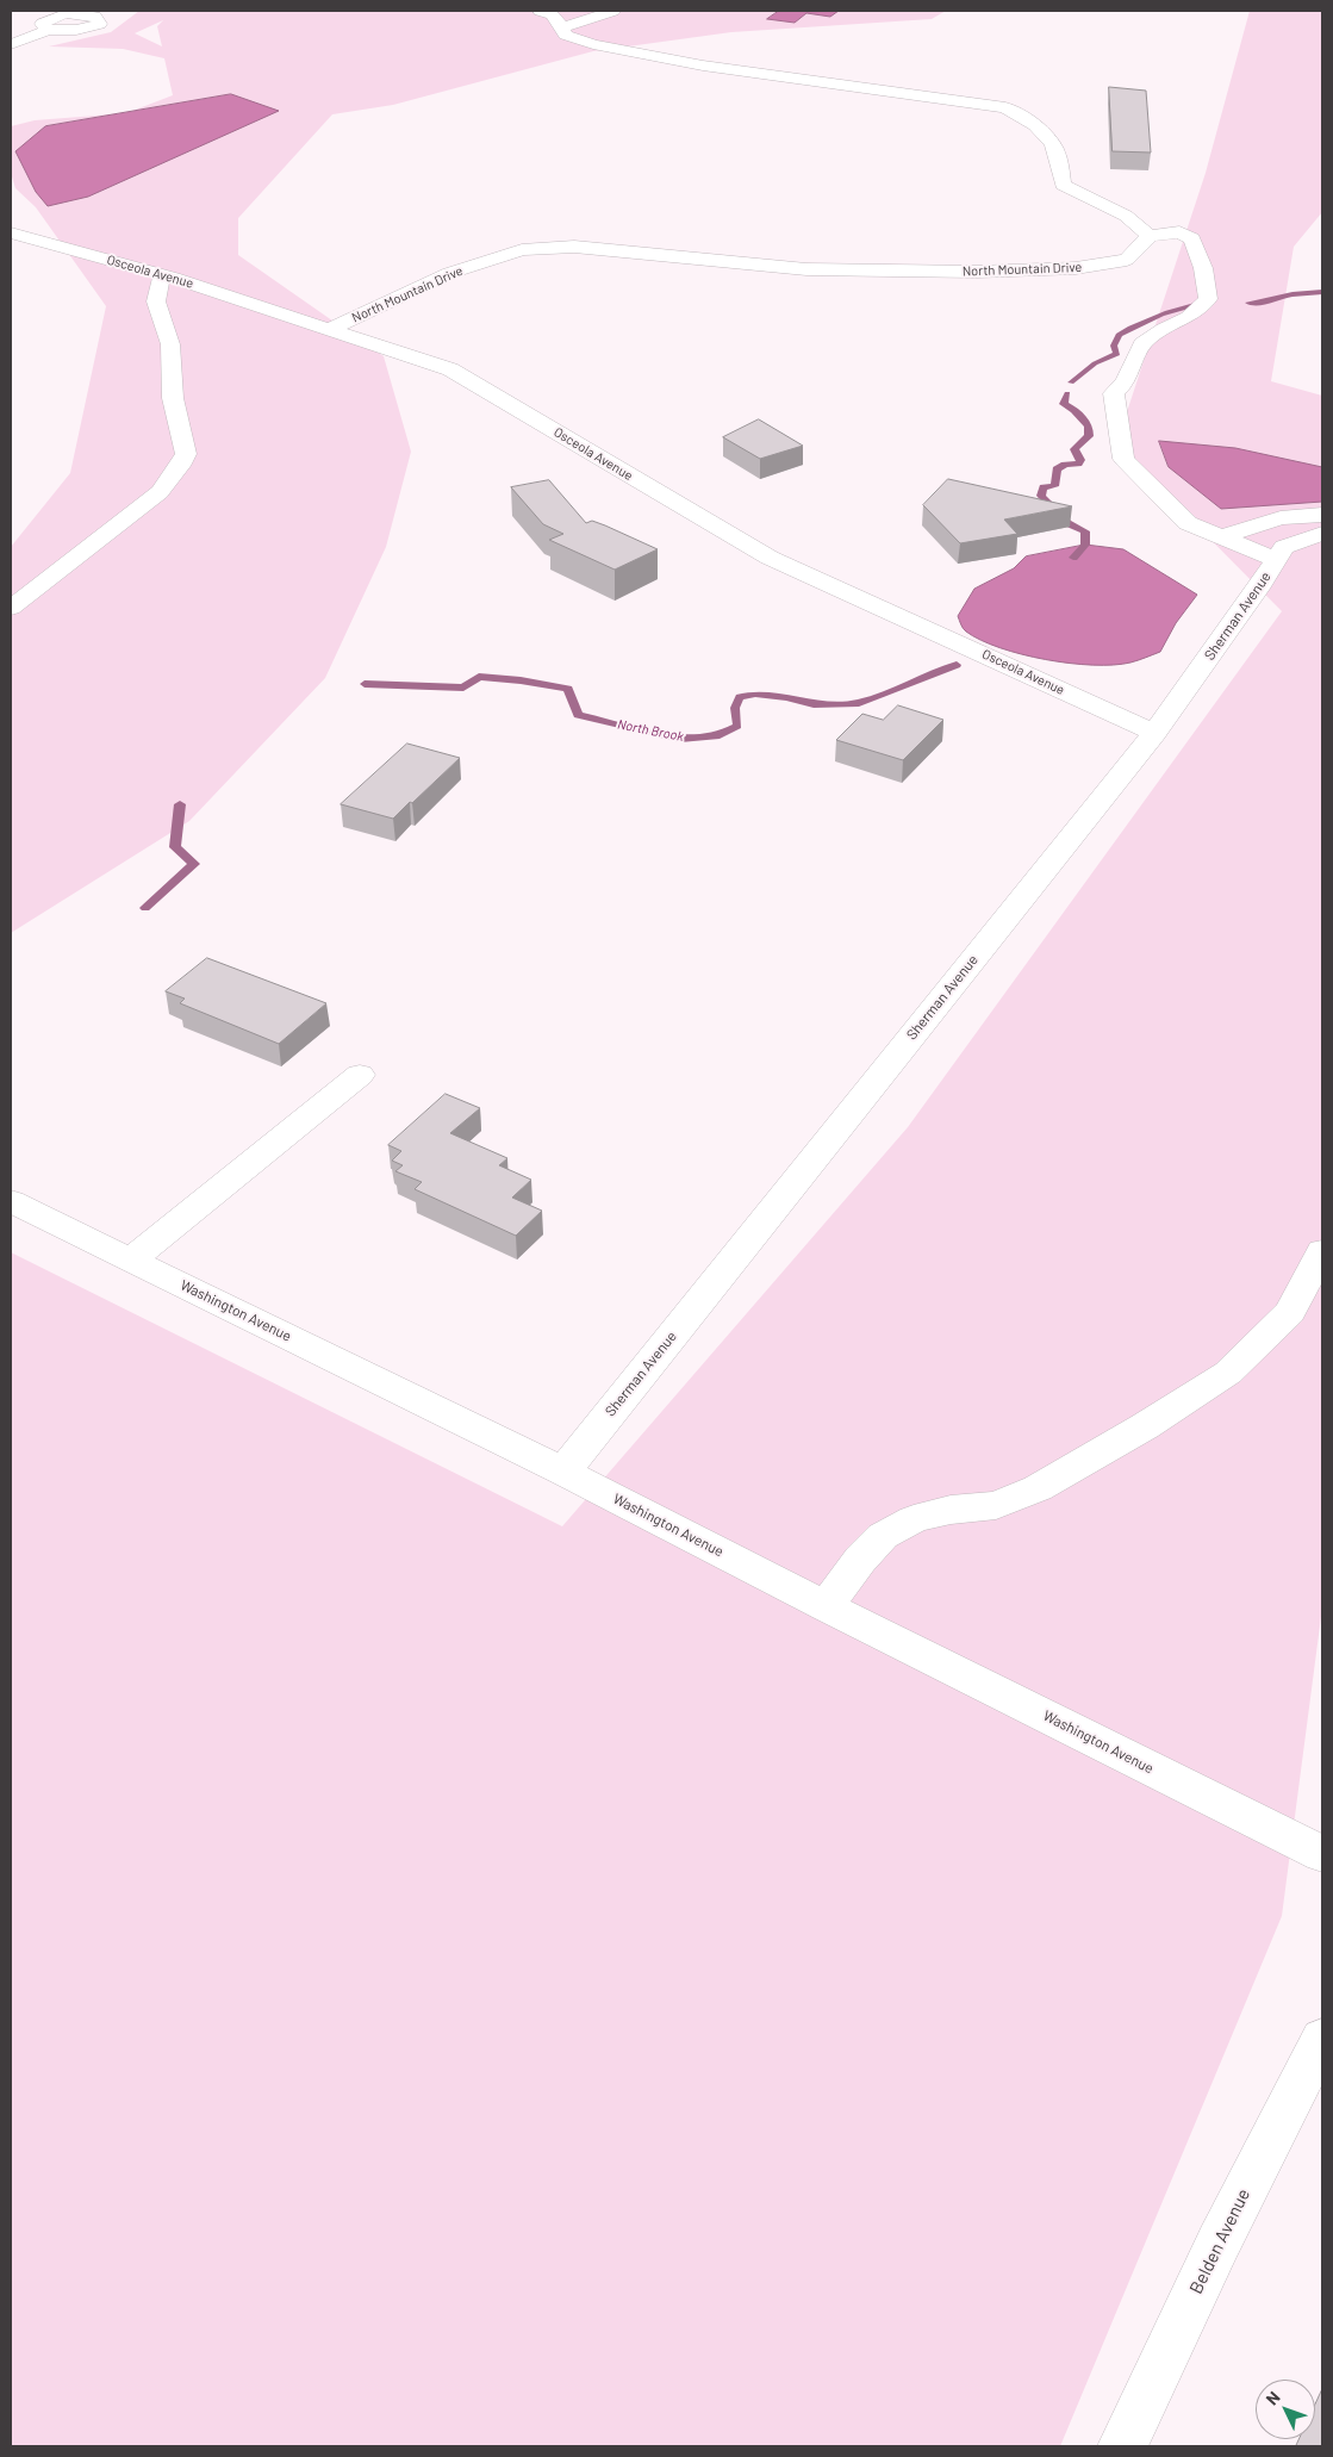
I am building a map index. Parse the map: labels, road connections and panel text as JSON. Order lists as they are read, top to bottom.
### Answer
{
  "streets": {
    "street": [
      "North Mountain Drive",
      "Osceola Avenue",
      "Sherman Avenue",
      "Washington Avenue",
      "Belden Avenue"
    ]
  },
  "crossings": [
    ["North Mountain Drive", "Osceola Avenue"],
    ["Osceola Avenue", "Sherman Avenue"],
    ["Sherman Avenue", "Washington Avenue"]
  ],
  "water": ["North Brook"],
  "north": "top left"
}
